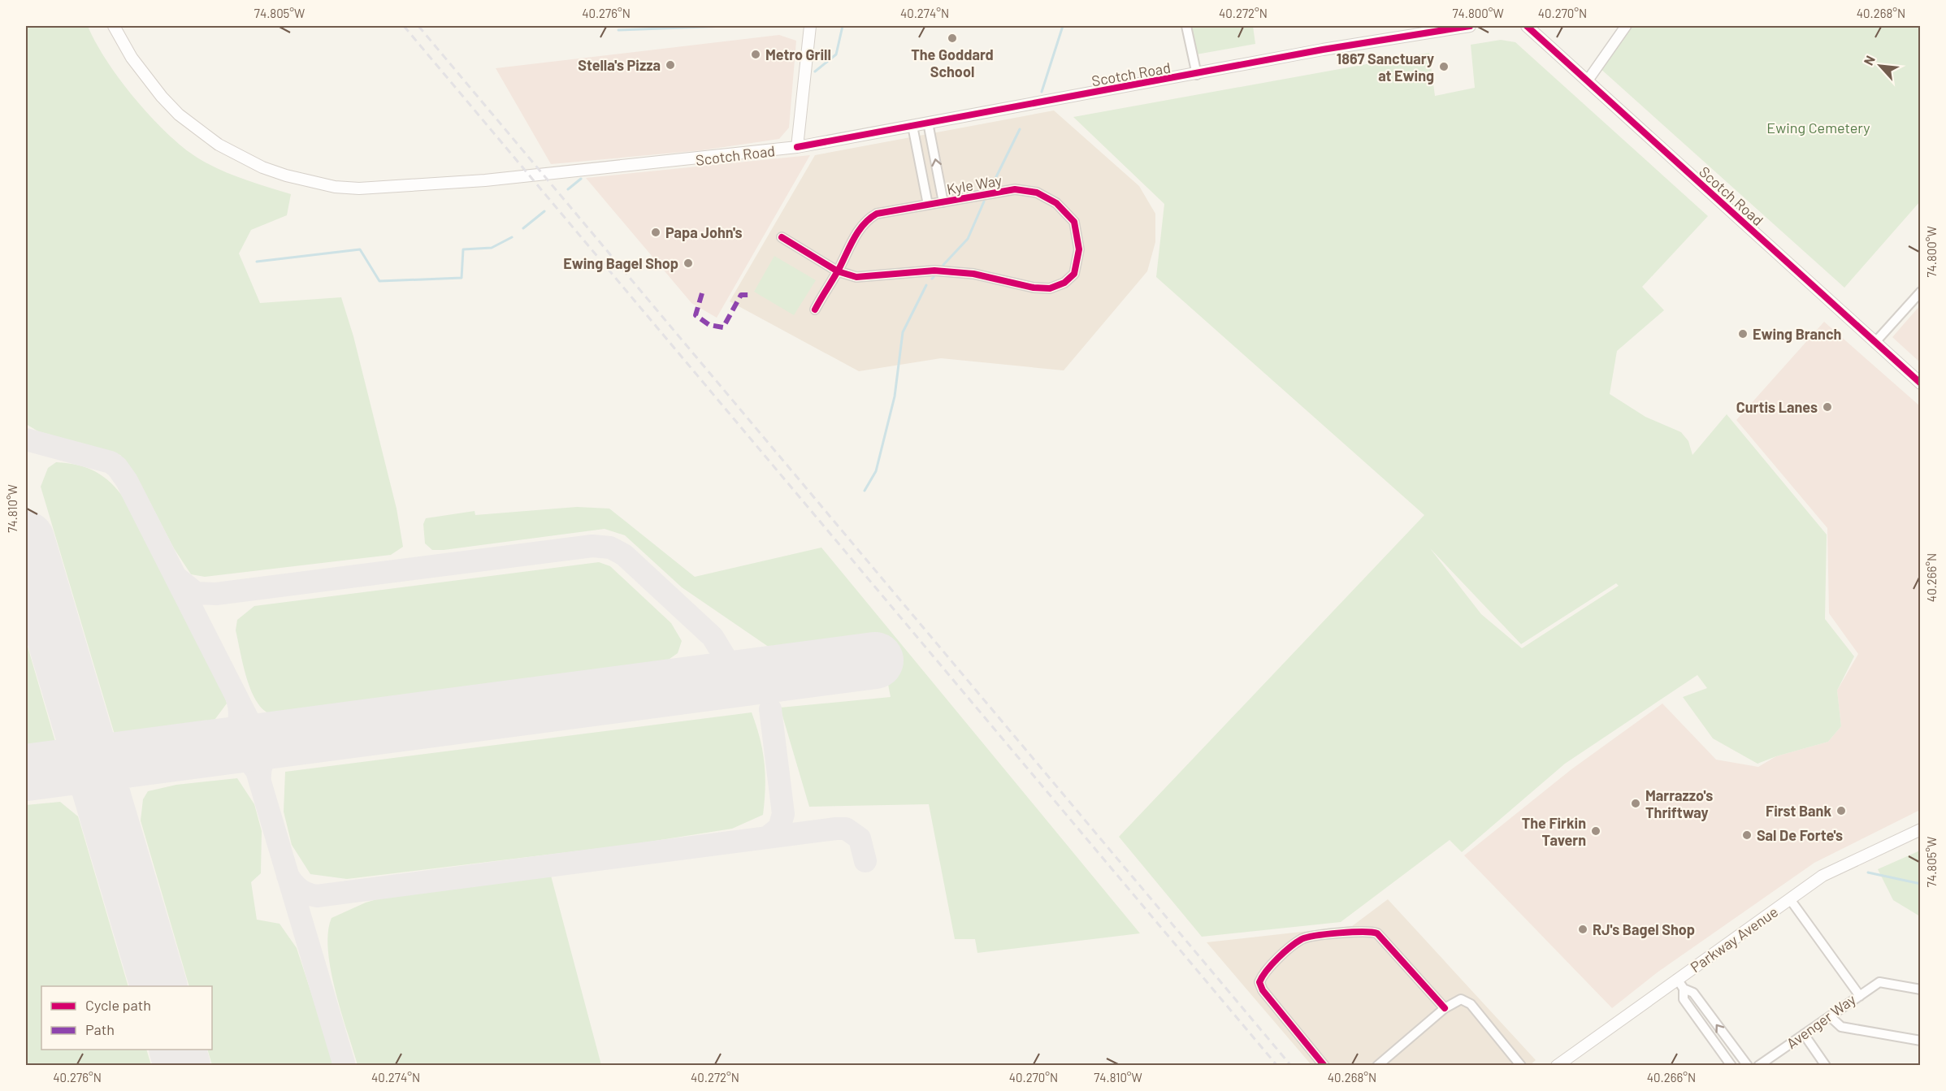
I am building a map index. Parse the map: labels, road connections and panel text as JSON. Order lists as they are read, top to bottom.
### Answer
{
  "streets": {
    "main road": ["Scotch Road", "Parkway Avenue"],
    "street": ["Kyle Way", "Avenger Way"]
  },
  "crossings": [
    ["Scotch Road", "Kyle Way"],
    ["Parkway Avenue", "Avenger Way"]
  ],
  "parks": ["Ewing Cemetery"],
  "places": [
    "The Goddard School",
    "Metro Grill",
    "Stella's Pizza",
    "1867 Sanctuary at Ewing",
    "Papa John's",
    "Ewing Bagel Shop",
    "Ewing Branch",
    "Curtis Lanes",
    "Marrazzo's Thriftway",
    "First Bank",
    "The Firkin Tavern",
    "Sal De Forte's",
    "RJ's Bagel Shop"
  ],
  "legend": ["Cycle path", "Path"],
  "north": "top left",
  "coordinates": [
    "74.805°W",
    "40.276°N",
    "40.274°N",
    "40.272°N",
    "74.800°W",
    "40.270°N",
    "40.268°N",
    "74.810°W",
    "40.266°N"
  ]
}
